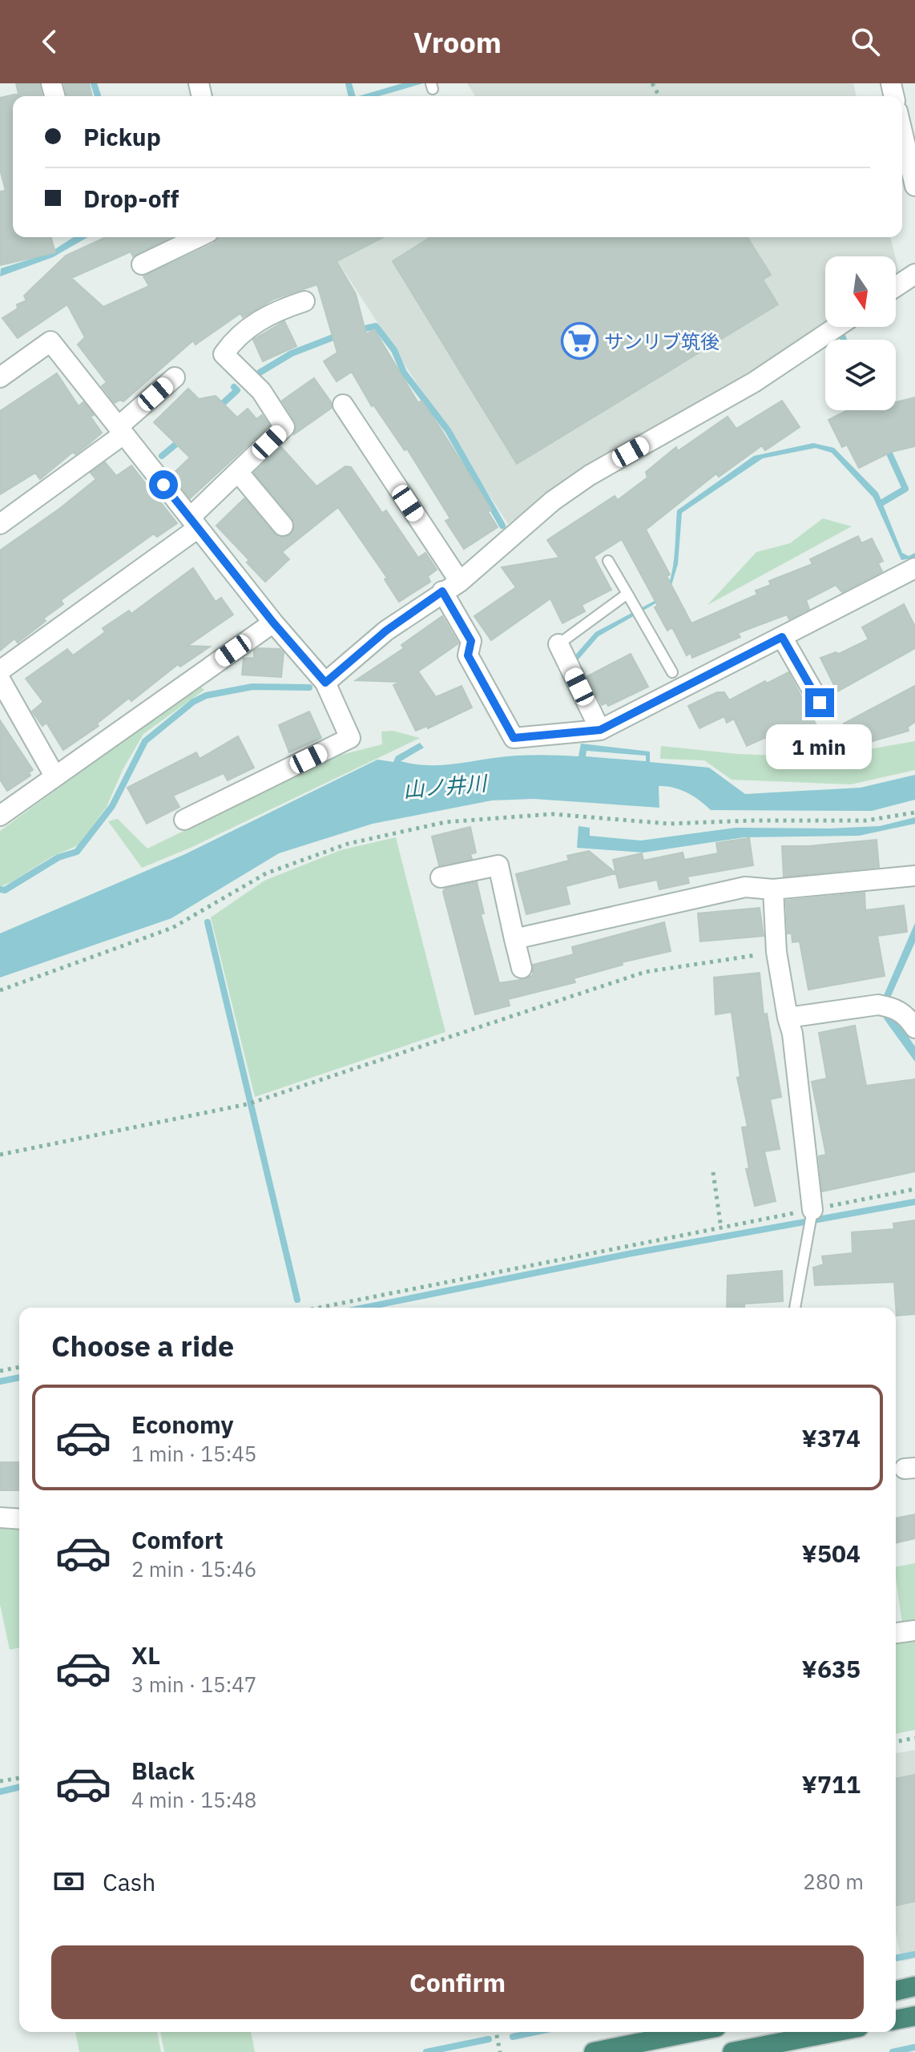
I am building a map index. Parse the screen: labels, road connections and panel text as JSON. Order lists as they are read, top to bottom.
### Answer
{
  "water": ["山ノ井川"],
  "places": {
    "supermarket": ["サンリブ筑後"]
  },
  "north": "bottom",
  "page": {
    "header": "Vroom",
    "banner": ["Pickup", "Drop-off"],
    "bubble": "1 min",
    "heading": "Choose a ride",
    "list": [
      {
        "name": "Economy",
        "note": "1 min · 15:45",
        "value": "¥374"
      },
      {
        "name": "Comfort",
        "note": "2 min · 15:46",
        "value": "¥504"
      },
      {
        "name": "XL",
        "note": "3 min · 15:47",
        "value": "¥635"
      },
      {
        "name": "Black",
        "note": "4 min · 15:48",
        "value": "¥711"
      }
    ],
    "pay": ["Cash", "280 m"],
    "buttons": "Confirm"
  }
}
